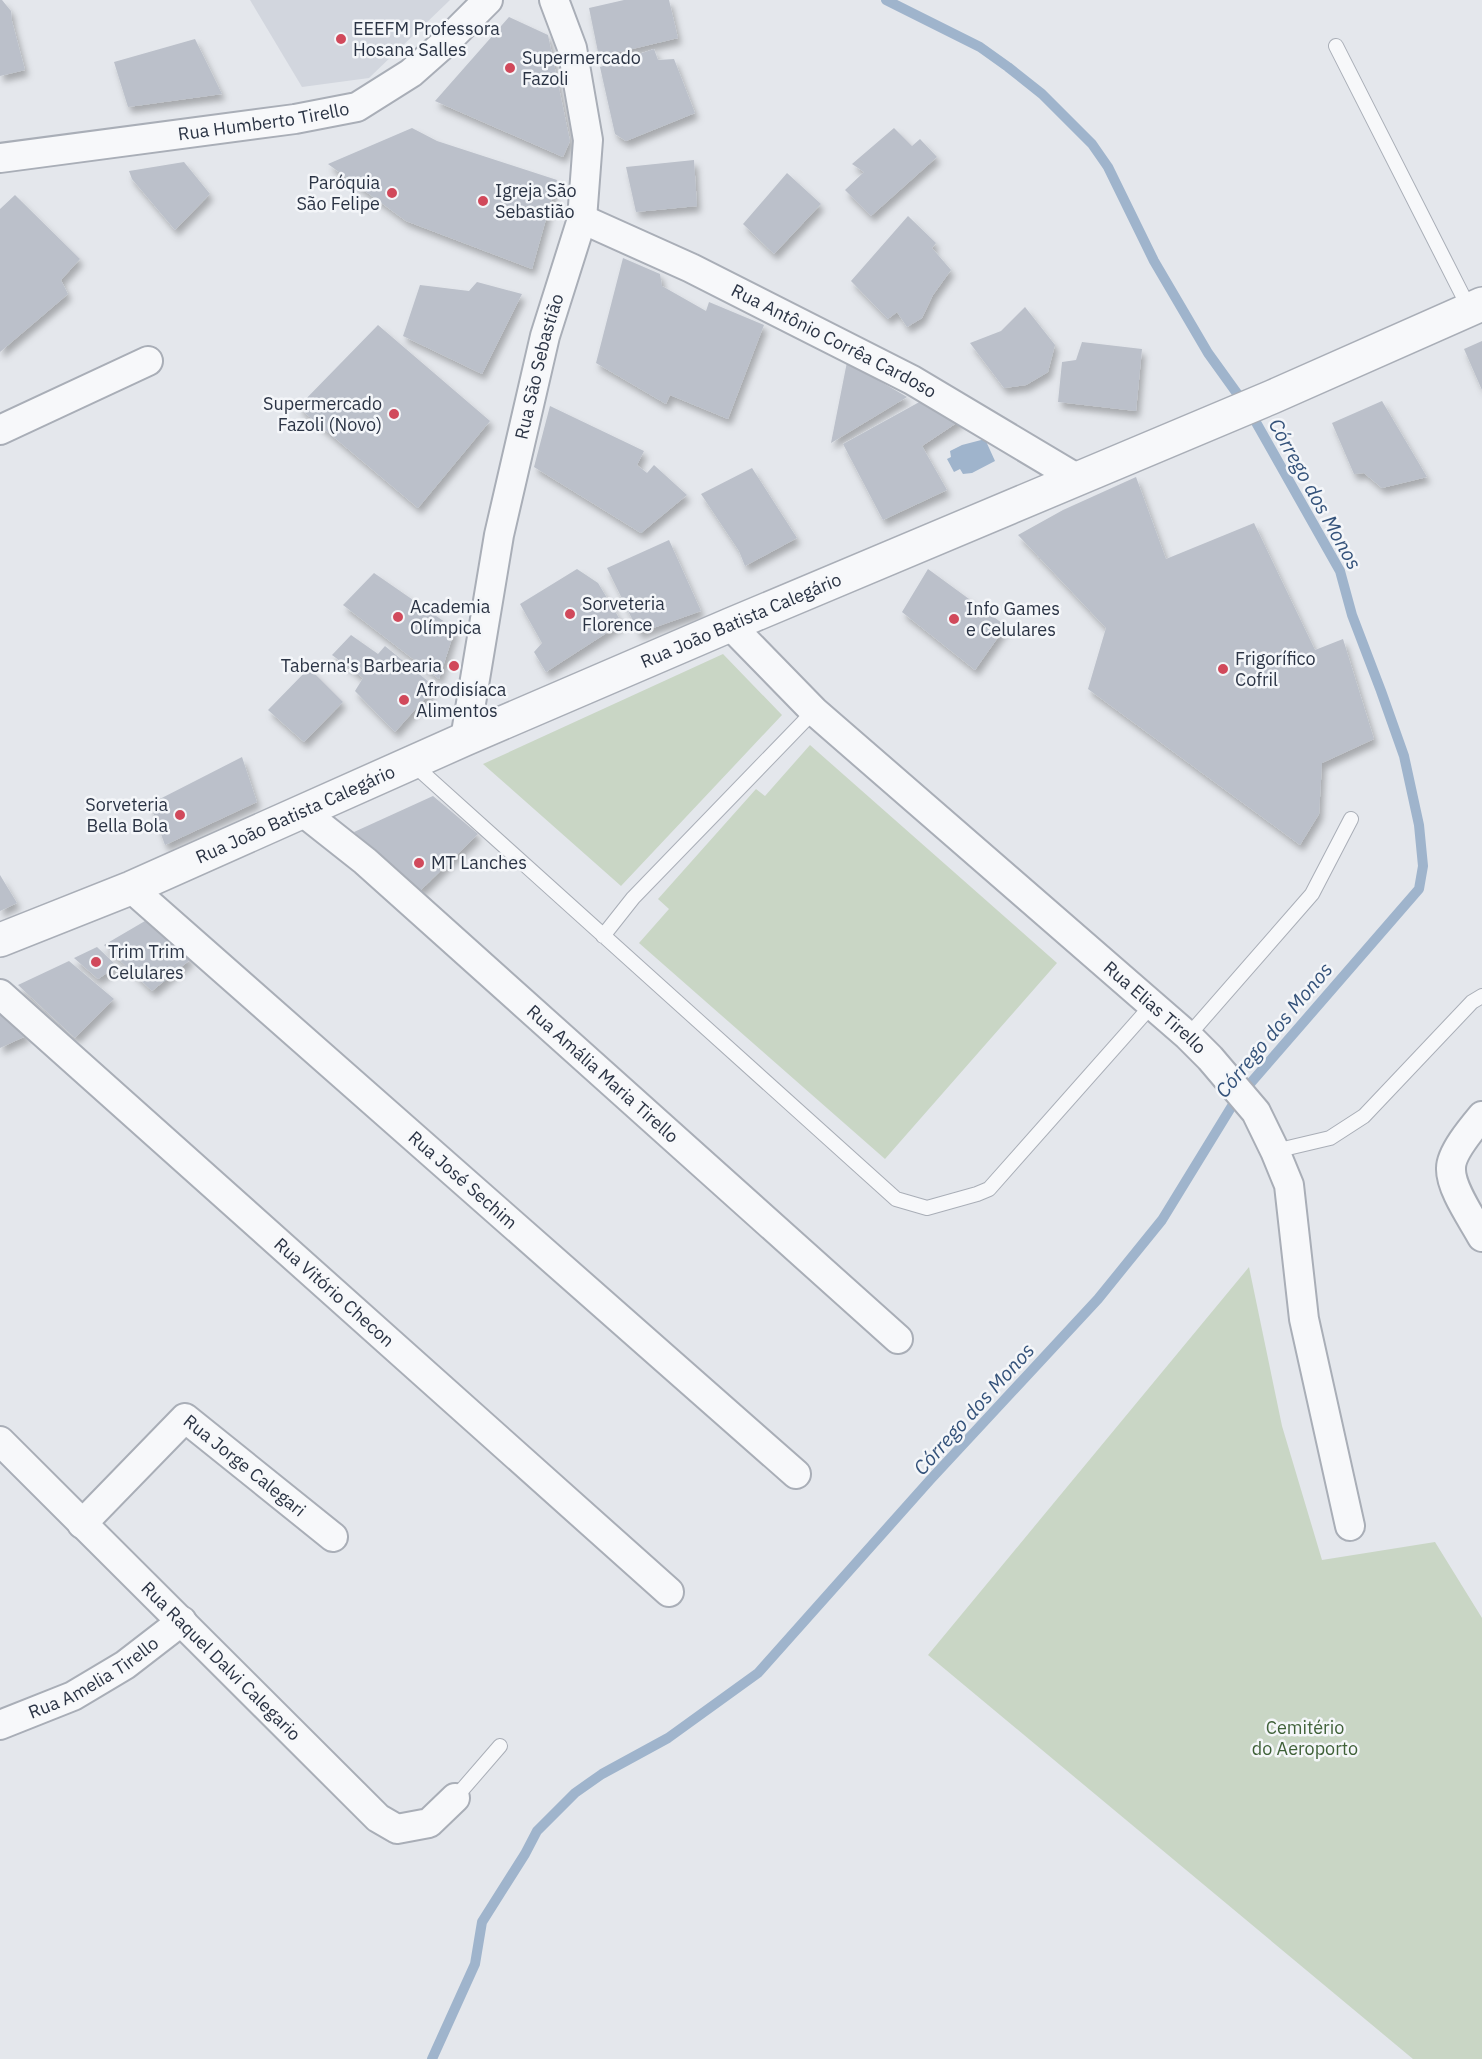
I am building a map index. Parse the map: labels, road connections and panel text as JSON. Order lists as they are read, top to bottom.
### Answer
{
  "streets": {
    "street": [
      "Rua Humberto Tirello",
      "Rua Antônio Corrêa Cardoso",
      "Rua São Sebastião",
      "Rua João Batista Calegário",
      "Rua Elias Tirello",
      "Rua Amália Maria Tirello",
      "Rua José Sechim",
      "Rua Vitório Checon",
      "Rua Jorge Calegari",
      "Rua Raquel Dalvi Calegario",
      "Rua Amelia Tirello"
    ]
  },
  "crossings": [
    ["Rua Antônio Corrêa Cardoso", "Rua São Sebastião"],
    ["Rua Antônio Corrêa Cardoso", "Rua João Batista Calegário"],
    ["Rua São Sebastião", "Rua João Batista Calegário"],
    ["Rua João Batista Calegário", "Rua Elias Tirello"],
    ["Rua João Batista Calegário", "Rua Amália Maria Tirello"],
    ["Rua João Batista Calegário", "Rua José Sechim"],
    ["Rua Jorge Calegari", "Rua Raquel Dalvi Calegario"],
    ["Rua Raquel Dalvi Calegario", "Rua Amelia Tirello"]
  ],
  "water": ["Córrego dos Monos"],
  "parks": ["Cemitério do Aeroporto"],
  "places": [
    "EEEFM Professora Hosana Salles",
    "Supermercado Fazoli",
    "Paróquia São Felipe",
    "Igreja São Sebastião",
    "Supermercado Fazoli (Novo)",
    "Sorveteria Florence",
    "Academia Olímpica",
    "Info Games e Celulares",
    "Taberna's Barbearia",
    "Frigorífico Cofril",
    "Afrodisíaca Alimentos",
    "Sorveteria Bella Bola",
    "MT Lanches",
    "Trim Trim Celulares"
  ]
}
